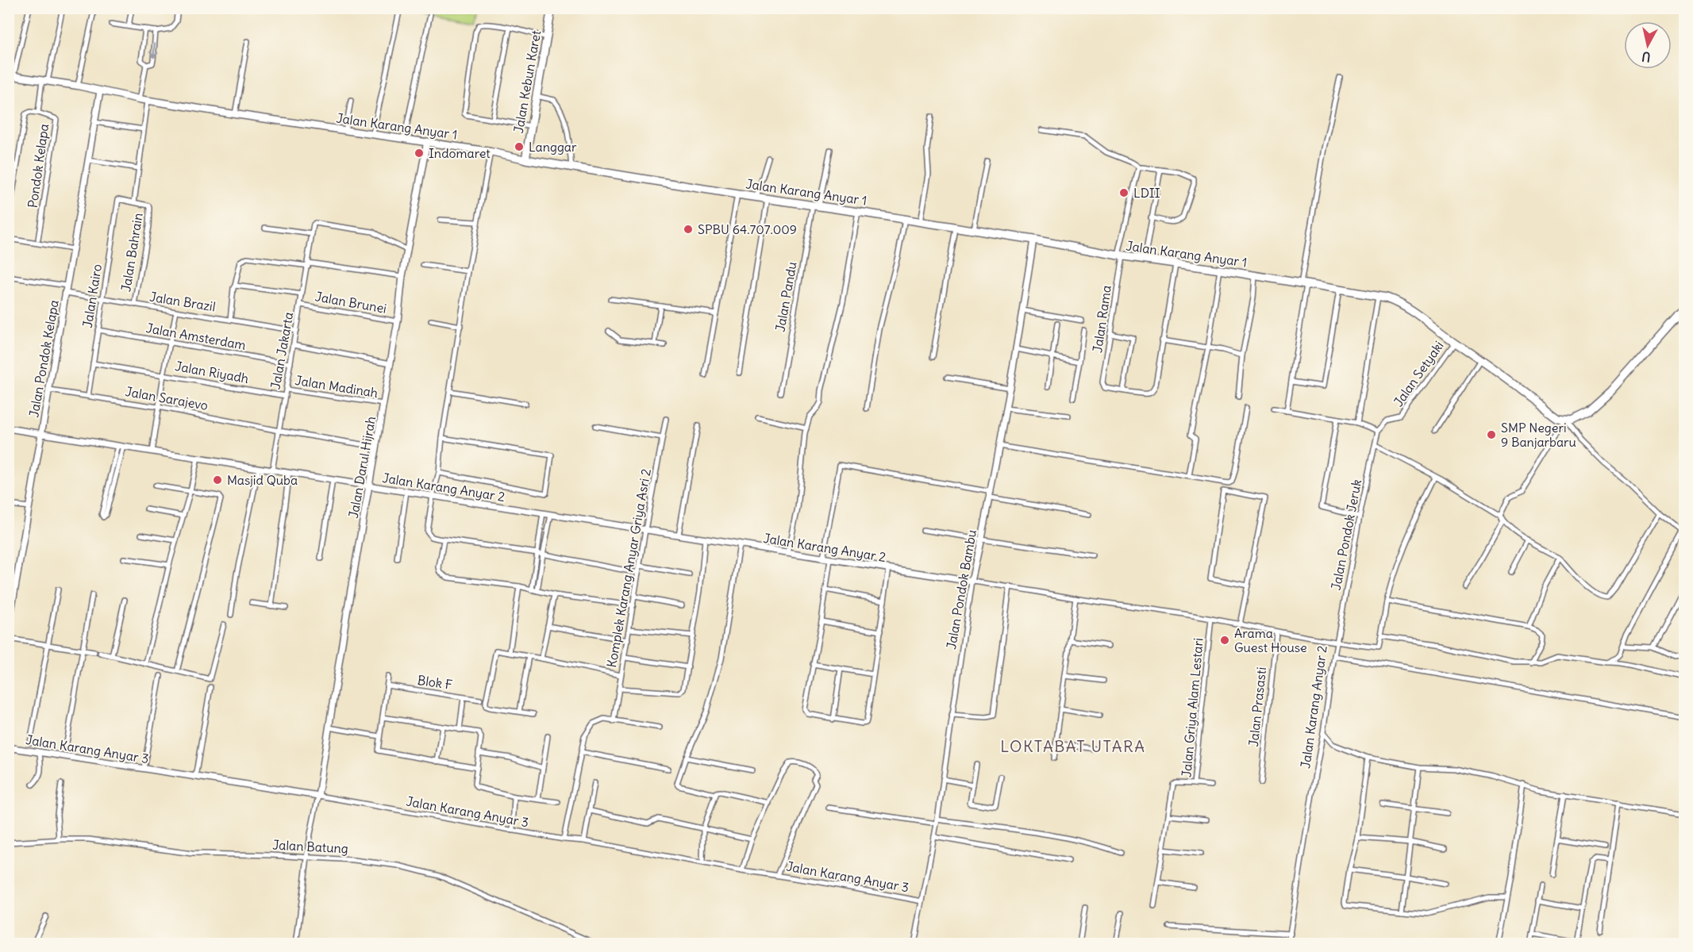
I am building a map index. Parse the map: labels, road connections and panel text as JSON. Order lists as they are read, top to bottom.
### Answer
{
  "streets": {
    "main road": ["Jalan Kebun Karet", "Jalan Karang Anyar 1"],
    "street": [
      "Pondok Kelapa",
      "Jalan Bahrain",
      "Jalan Kairo",
      "Jalan Pandu",
      "Jalan Brazil",
      "Jalan Brunei",
      "Jalan Rama",
      "Jalan Amsterdam",
      "Jalan Jakarta",
      "Jalan Pondok Kelapa",
      "Jalan Riyadh",
      "Jalan Setyaki",
      "Jalan Madinah",
      "Jalan Sarajevo",
      "Jalan Darul Hijrah",
      "Jalan Karang Anyar 2",
      "Jalan Pondok Jeruk",
      "Komplek Karang Anyar Griya Asri 2",
      "Jalan Pondok Bambu",
      "Blok F",
      "Jalan Prasasti",
      "Jalan Griya Alam Lestari",
      "Jalan Karang Anyar 3",
      "Jalan Batung"
    ]
  },
  "crossings": [
    ["Jalan Kebun Karet", "Jalan Karang Anyar 1"],
    ["Jalan Karang Anyar 1", "Pondok Kelapa"],
    ["Jalan Karang Anyar 1", "Jalan Pandu"],
    ["Jalan Karang Anyar 1", "Jalan Rama"],
    ["Jalan Karang Anyar 1", "Jalan Pondok Kelapa"],
    ["Jalan Karang Anyar 1", "Jalan Setyaki"],
    ["Jalan Karang Anyar 1", "Jalan Darul Hijrah"],
    ["Jalan Karang Anyar 1", "Jalan Pondok Bambu"],
    ["Jalan Bahrain", "Jalan Kairo"],
    ["Jalan Bahrain", "Jalan Brazil"],
    ["Jalan Kairo", "Jalan Brazil"],
    ["Jalan Kairo", "Jalan Amsterdam"],
    ["Jalan Kairo", "Jalan Riyadh"],
    ["Jalan Kairo", "Jalan Sarajevo"],
    ["Jalan Brazil", "Jalan Jakarta"],
    ["Jalan Brazil", "Jalan Pondok Kelapa"],
    ["Jalan Brunei", "Jalan Jakarta"],
    ["Jalan Brunei", "Jalan Darul Hijrah"],
    ["Jalan Amsterdam", "Jalan Jakarta"],
    ["Jalan Jakarta", "Jalan Riyadh"],
    ["Jalan Jakarta", "Jalan Madinah"],
    ["Jalan Jakarta", "Jalan Sarajevo"],
    ["Jalan Jakarta", "Jalan Karang Anyar 2"],
    ["Jalan Pondok Kelapa", "Jalan Sarajevo"],
    ["Jalan Pondok Kelapa", "Jalan Karang Anyar 2"],
    ["Jalan Setyaki", "Jalan Pondok Jeruk"],
    ["Jalan Madinah", "Jalan Darul Hijrah"],
    ["Jalan Sarajevo", "Jalan Darul Hijrah"],
    ["Jalan Darul Hijrah", "Jalan Karang Anyar 2"],
    ["Jalan Darul Hijrah", "Jalan Karang Anyar 3"],
    ["Jalan Karang Anyar 2", "Jalan Pondok Jeruk"],
    ["Jalan Karang Anyar 2", "Komplek Karang Anyar Griya Asri 2"],
    ["Jalan Karang Anyar 2", "Jalan Pondok Bambu"],
    ["Jalan Karang Anyar 2", "Jalan Prasasti"],
    ["Jalan Karang Anyar 2", "Jalan Griya Alam Lestari"],
    ["Jalan Pondok Bambu", "Jalan Karang Anyar 3"]
  ],
  "districts": ["LOKTABAT UTARA"],
  "places": [
    "Langgar",
    "Indomaret",
    "LDII",
    "SPBU 64.707.009",
    "SMP Negeri 9 Banjarbaru",
    "Masjid Quba",
    "Arama Guest House"
  ],
  "north": "bottom"
}
